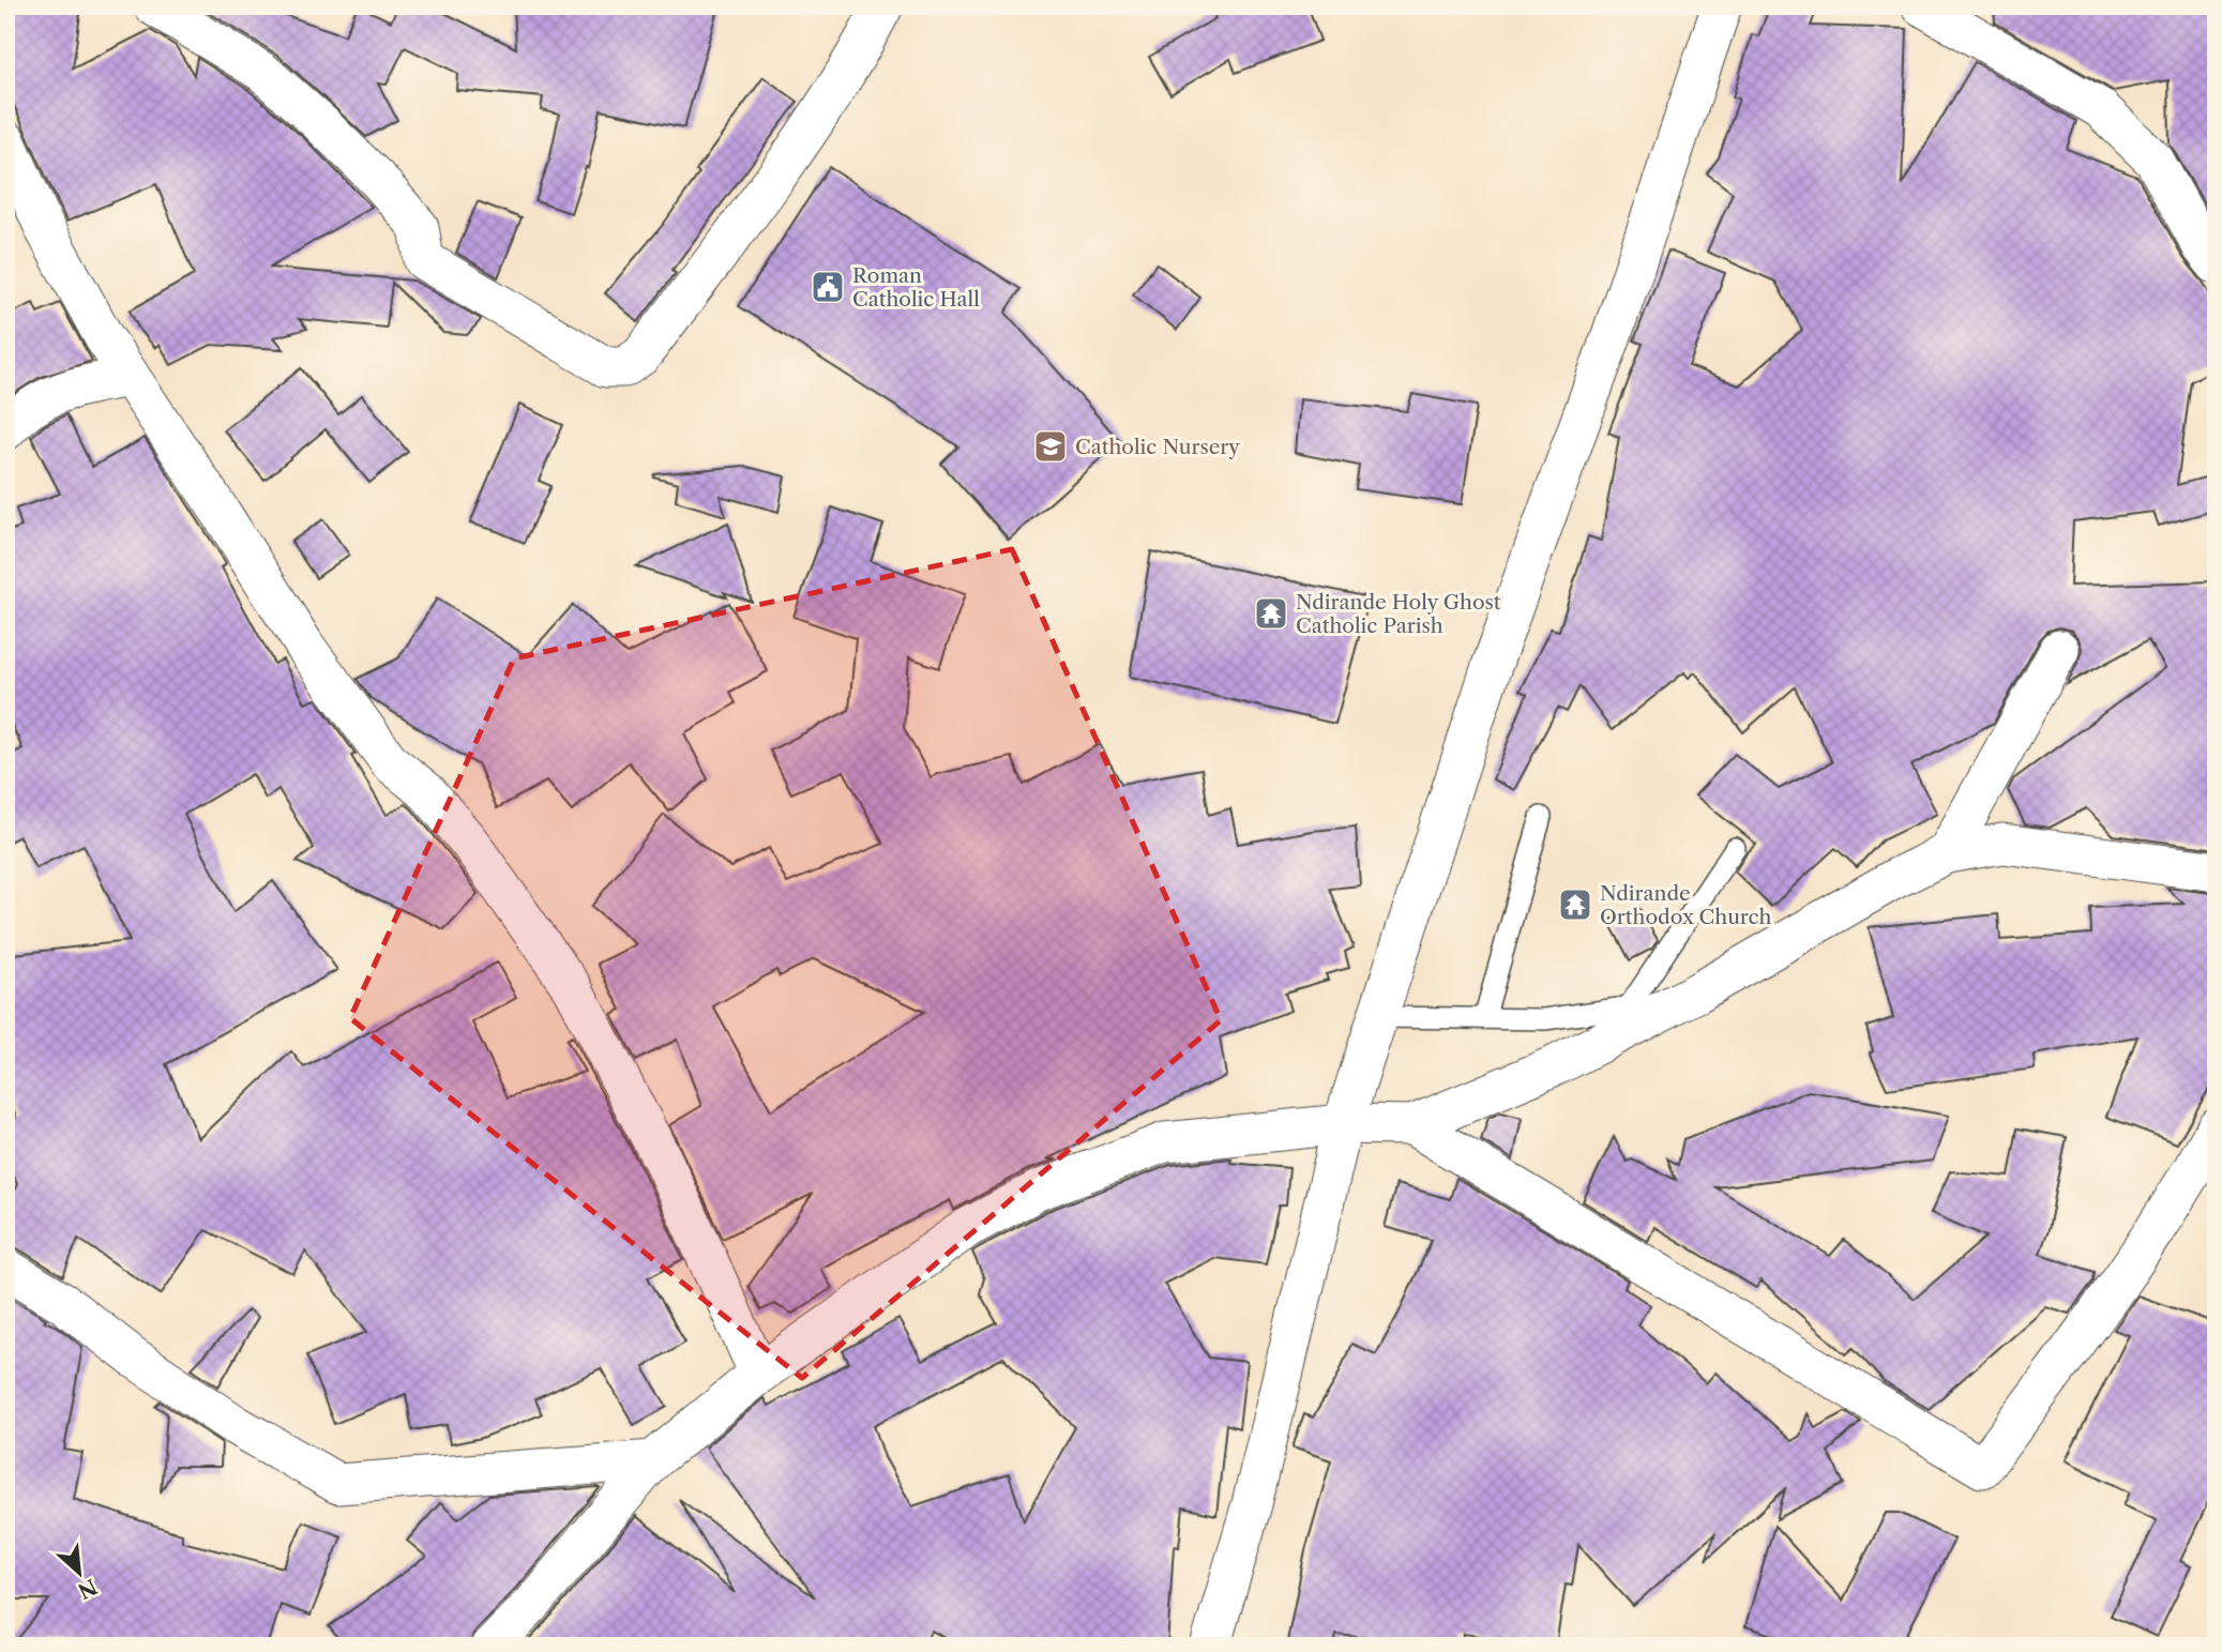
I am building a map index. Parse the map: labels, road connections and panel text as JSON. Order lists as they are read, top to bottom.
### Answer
{
  "places": {
    "public building": ["Roman Catholic Hall"],
    "school or university": ["Catholic Nursery"],
    "temple": ["Ndirande Holy Ghost Catholic Parish", "Ndirande Orthodox Church"]
  },
  "north": "bottom right"
}
